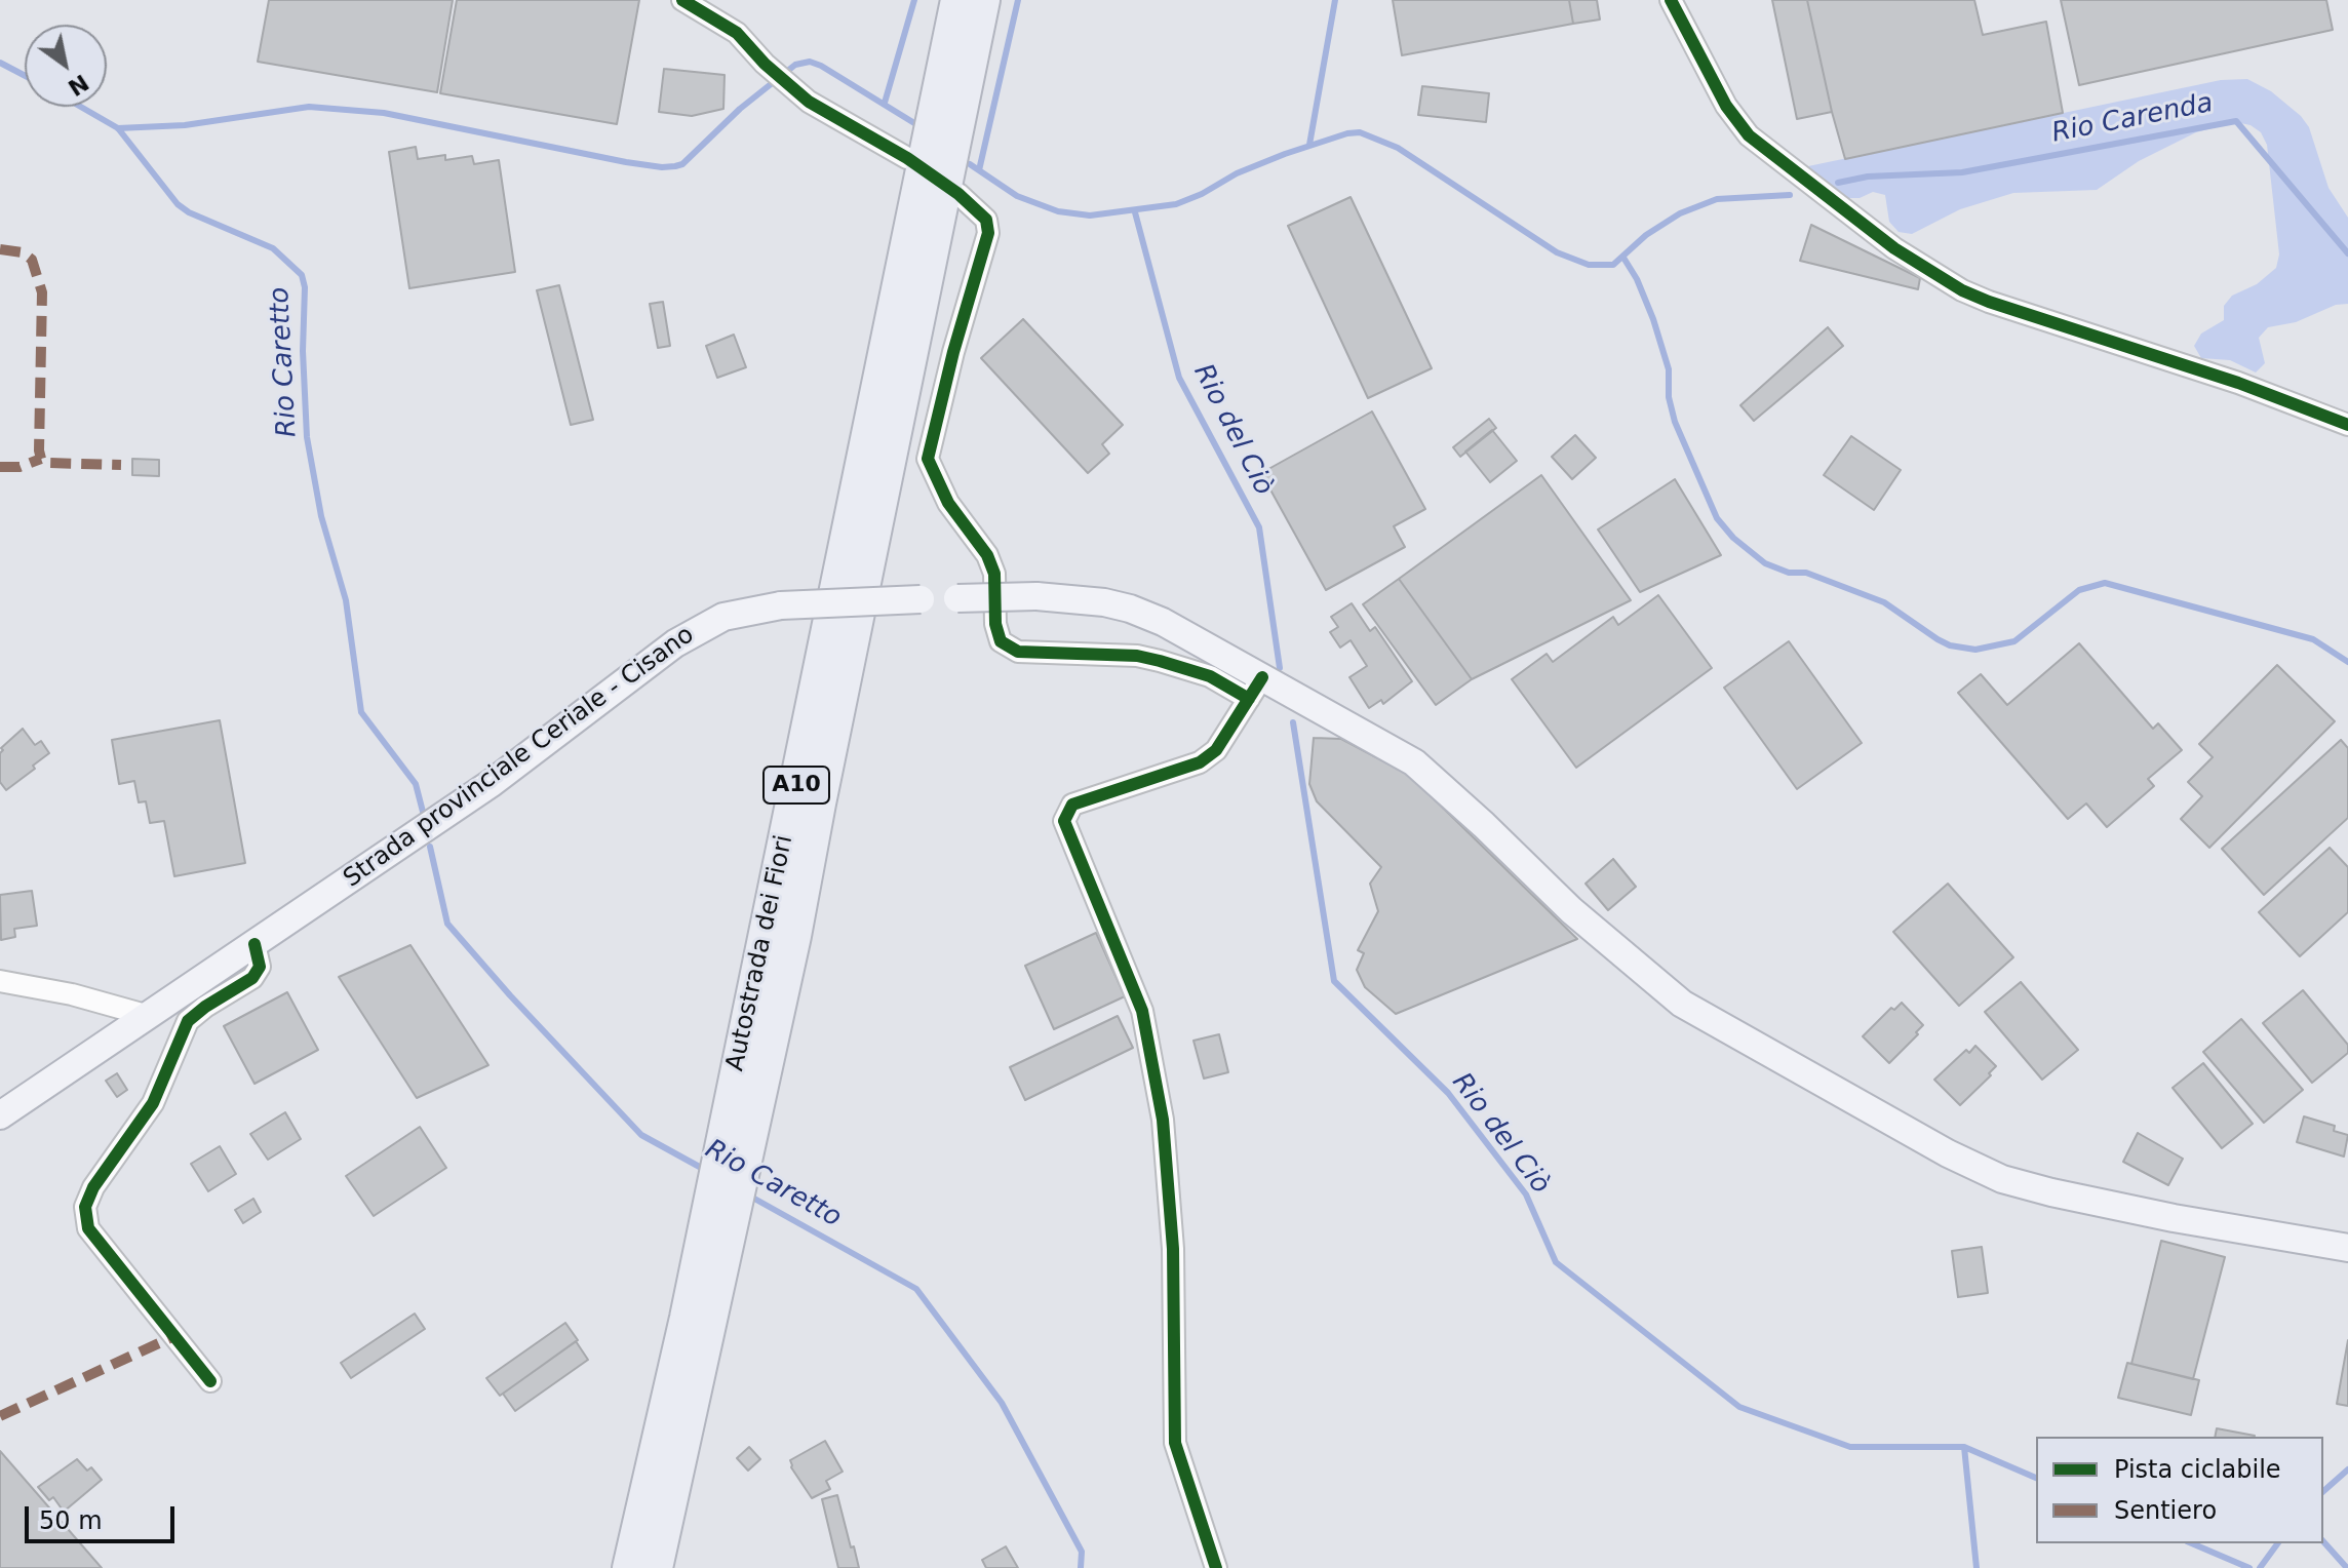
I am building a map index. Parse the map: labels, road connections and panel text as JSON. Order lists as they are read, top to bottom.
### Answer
{
  "streets": {
    "highway": ["A10", "Autostrada dei Fiori"],
    "main road": ["Strada provinciale Ceriale - Cisano"]
  },
  "water": ["Rio Carenda", "Rio Caretto", "Rio del Ciò"],
  "legend": ["Pista ciclabile", "Sentiero"],
  "scale_bar": "50 m",
  "north": "bottom right"
}
